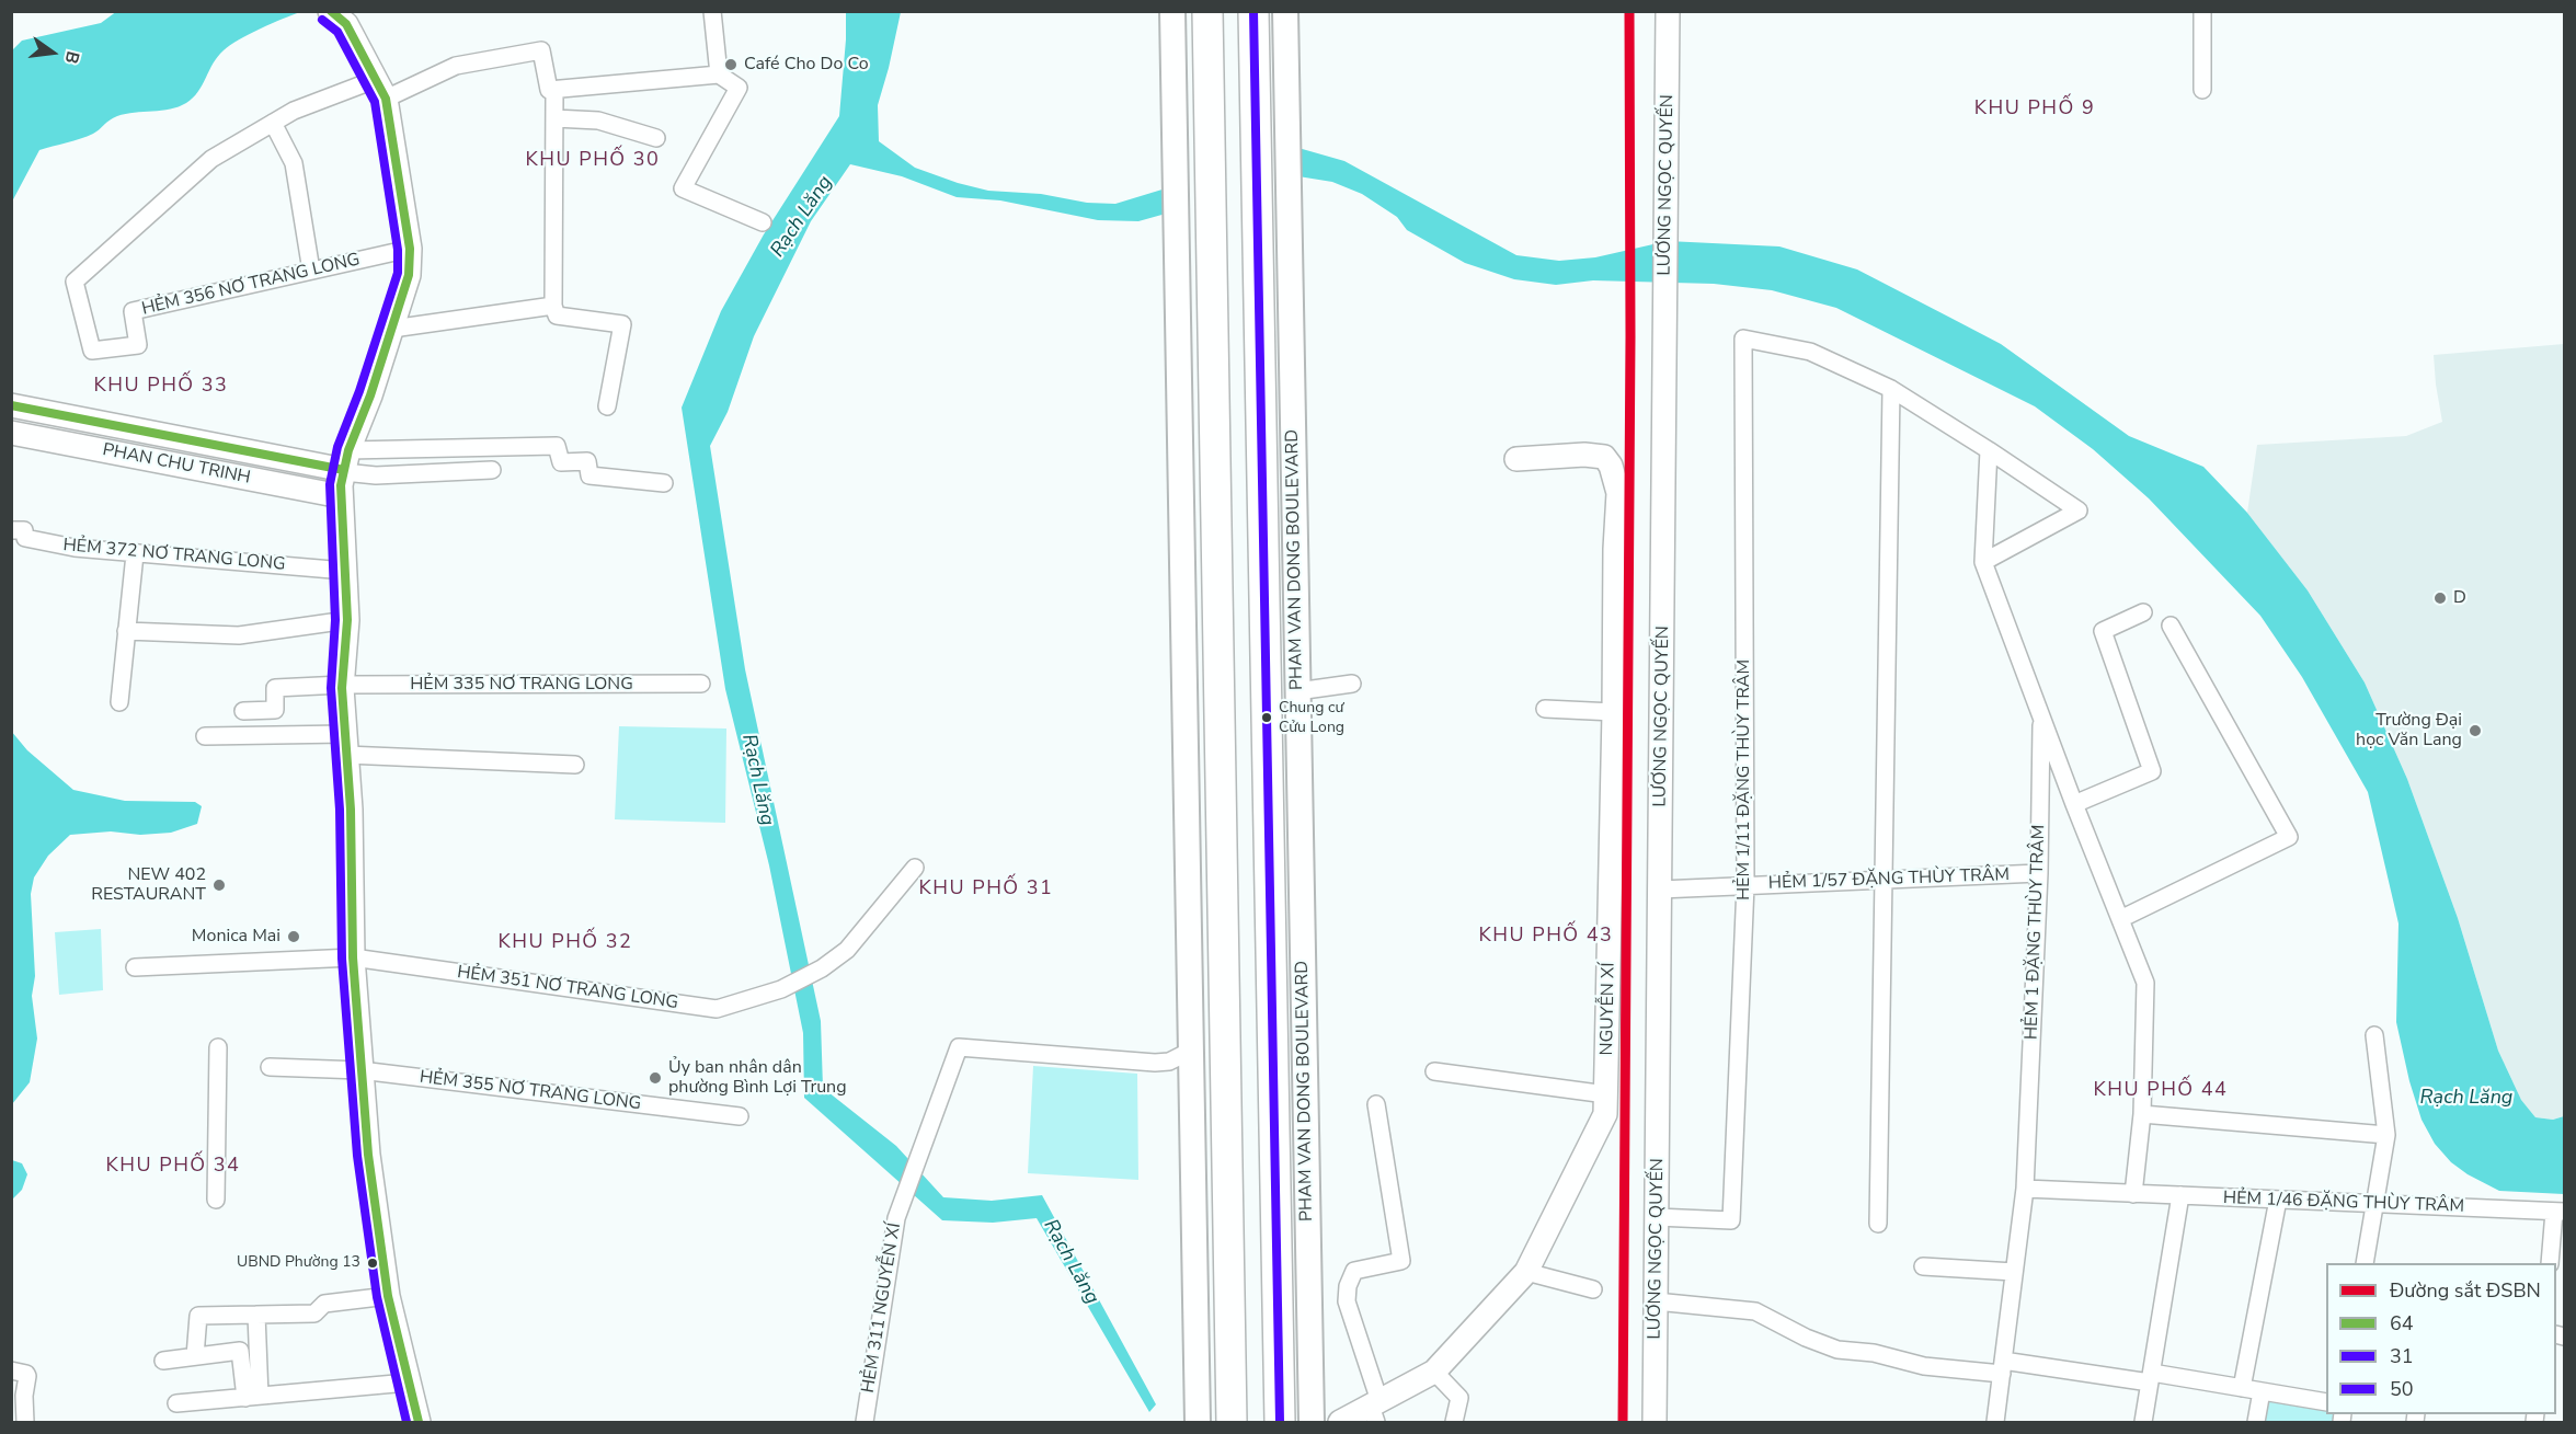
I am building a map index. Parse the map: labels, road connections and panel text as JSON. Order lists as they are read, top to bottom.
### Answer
{
  "streets": {
    "highway": ["PHAM VAN DONG BOULEVARD"],
    "street": [
      "LƯƠNG NGỌC QUYẾN",
      "HẺM 356 NƠ TRANG LONG",
      "PHAN CHU TRINH",
      "HẺM 372 NƠ TRANG LONG",
      "HẺM 335 NƠ TRANG LONG",
      "HẺM 1/11 ĐẶNG THÙY TRÂM",
      "HẺM 1/57 ĐẶNG THÙY TRÂM",
      "HẺM 1 ĐẶNG THÙY TRÂM",
      "HẺM 351 NƠ TRANG LONG",
      "NGUYỄN XÍ",
      "HẺM 355 NƠ TRANG LONG",
      "HẺM 1/46 ĐẶNG THÙY TRÂM",
      "HẺM 311 NGUYỄN XÍ"
    ]
  },
  "crossings": [
    ["LƯƠNG NGỌC QUYẾN", "HẺM 1/11 ĐẶNG THÙY TRÂM"],
    ["LƯƠNG NGỌC QUYẾN", "HẺM 1/57 ĐẶNG THÙY TRÂM"],
    ["HẺM 1/11 ĐẶNG THÙY TRÂM", "HẺM 1/57 ĐẶNG THÙY TRÂM"],
    ["HẺM 1/57 ĐẶNG THÙY TRÂM", "HẺM 1 ĐẶNG THÙY TRÂM"],
    ["HẺM 1 ĐẶNG THÙY TRÂM", "HẺM 1/46 ĐẶNG THÙY TRÂM"]
  ],
  "districts": [
    "KHU PHỐ 9",
    "KHU PHỐ 30",
    "KHU PHỐ 33",
    "KHU PHỐ 31",
    "KHU PHỐ 43",
    "KHU PHỐ 32",
    "KHU PHỐ 44",
    "KHU PHỐ 34"
  ],
  "water": ["Rạch Lăng"],
  "places": [
    "Café Cho Do Co",
    "D",
    "Chung cư Cửu Long",
    "Trường Đại học Văn Lang",
    "NEW 402 RESTAURANT",
    "Monica Mai",
    "Ủy ban nhân dân phường Bình Lợi Trung",
    "UBND Phường 13"
  ],
  "lines": [
    "rail line ĐSBN",
    "transit line 64",
    "transit line 50",
    "transit line 31"
  ],
  "legend": [
    "Đường sắt ĐSBN",
    "64",
    "31",
    "50"
  ],
  "north": "right"
}
